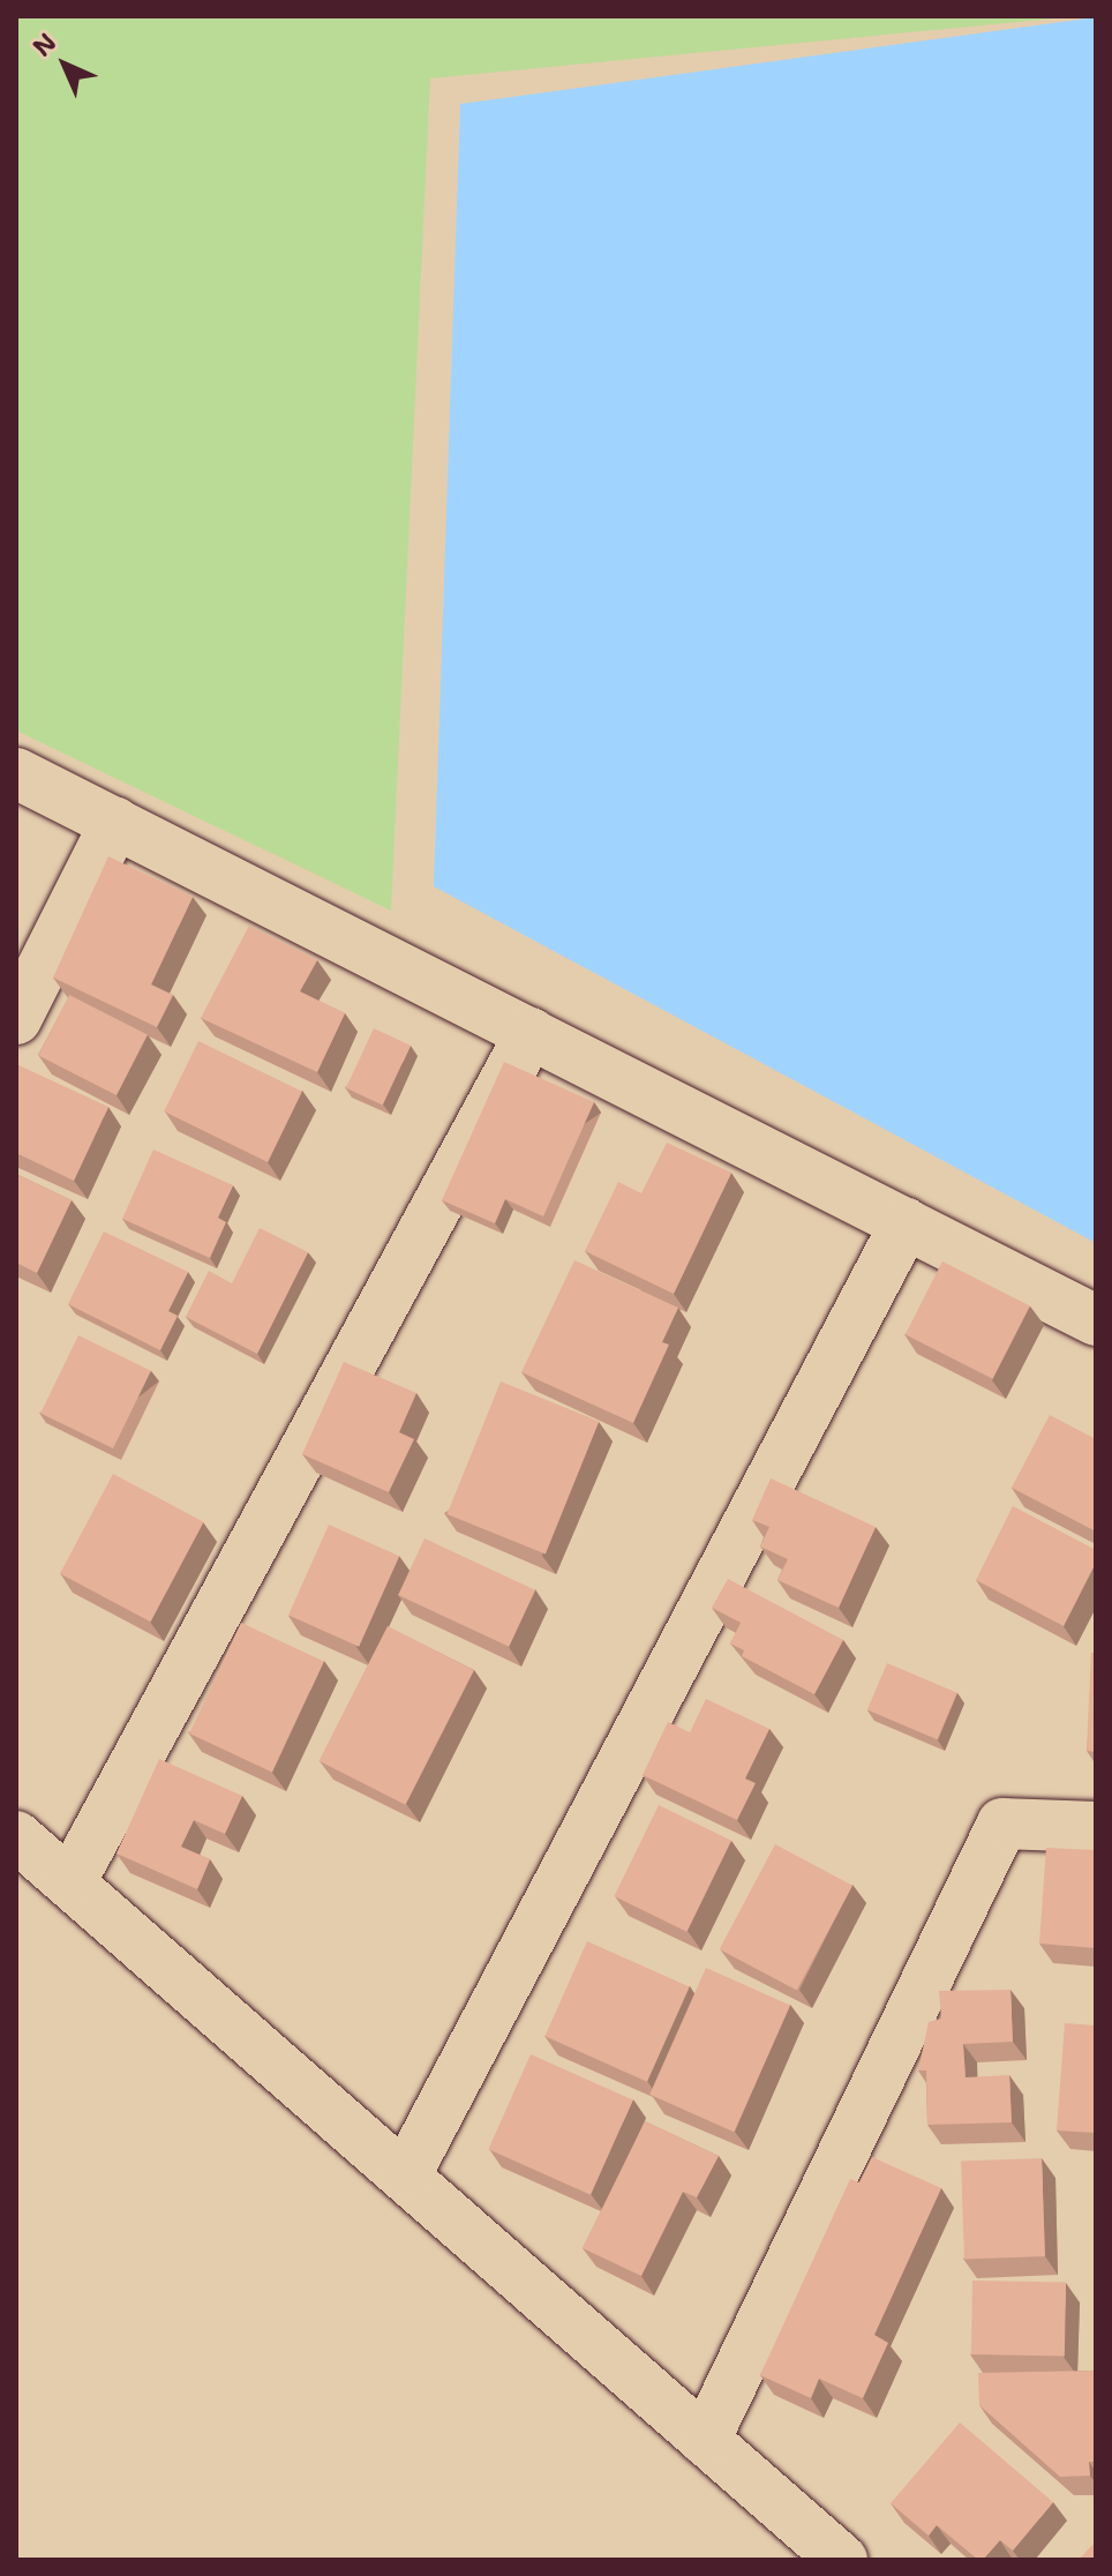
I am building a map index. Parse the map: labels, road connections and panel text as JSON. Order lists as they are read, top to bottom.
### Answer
{
  "north": "top left"
}
